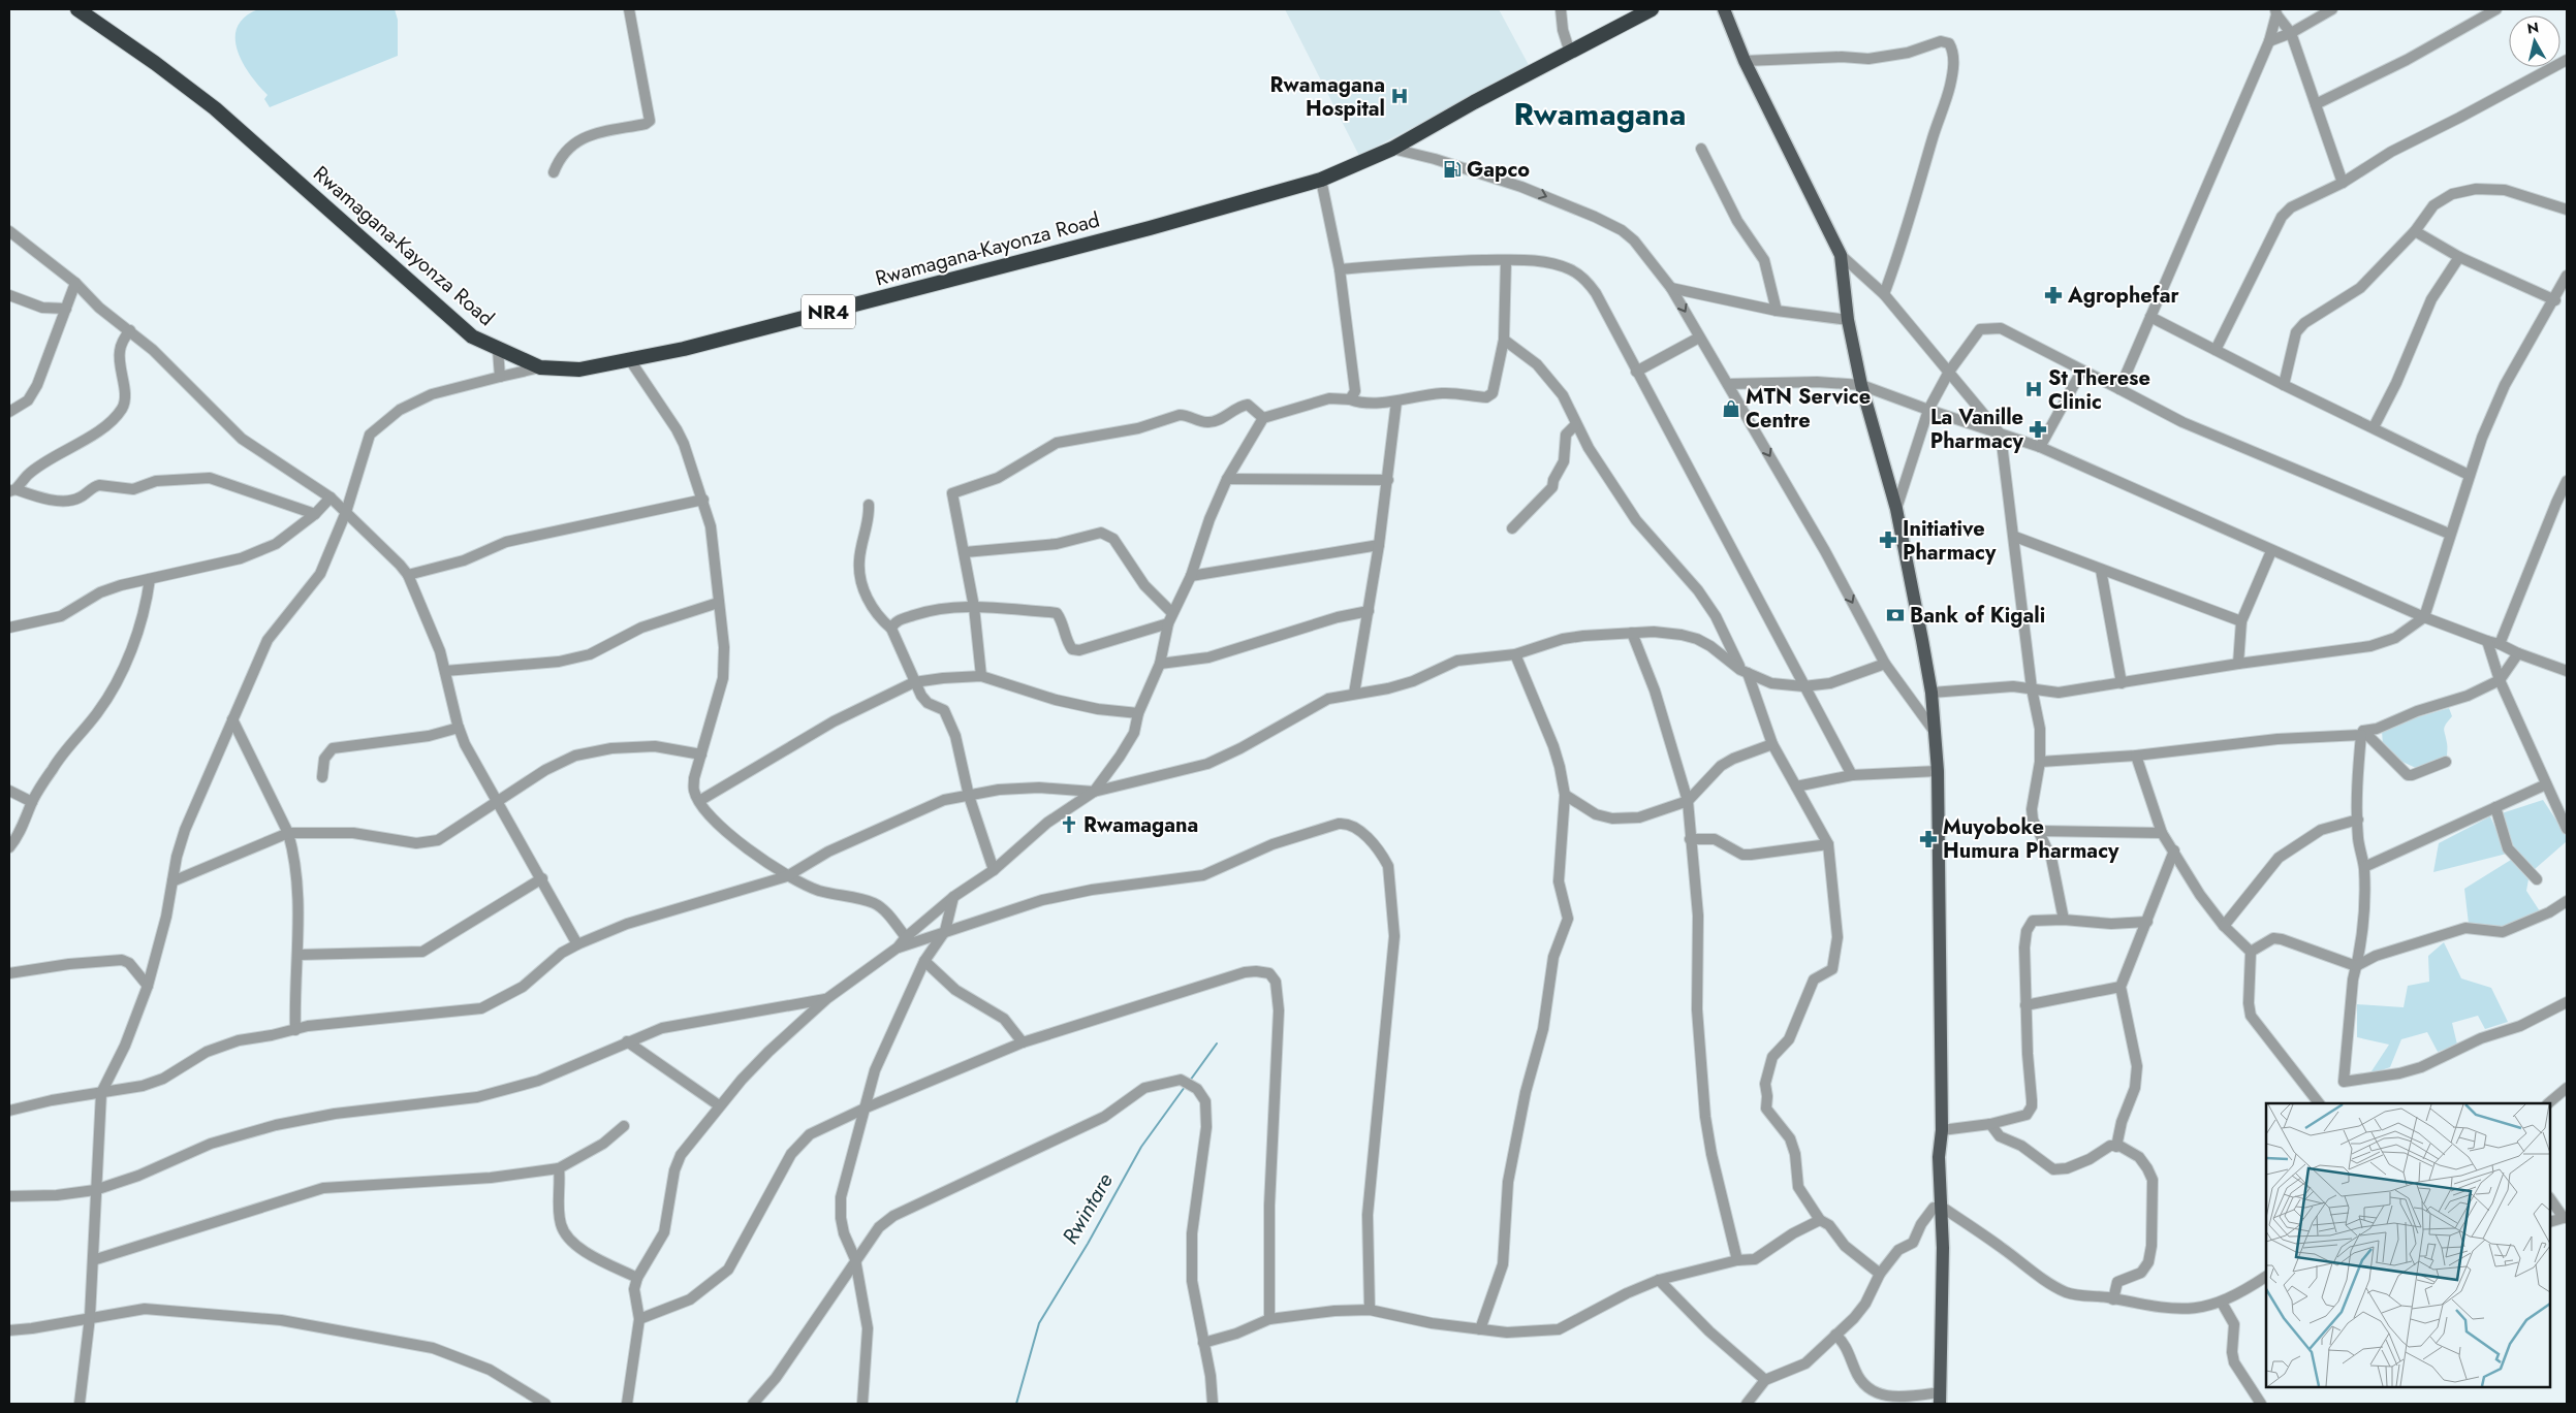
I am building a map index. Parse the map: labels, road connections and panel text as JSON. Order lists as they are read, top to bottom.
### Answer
{
  "streets": {
    "highway": ["Rwamagana-Kayonza Road", "NR4"]
  },
  "districts": ["Rwamagana"],
  "water": ["Rwintare"],
  "places": {
    "hospital": ["Rwamagana Hospital", "St Therese Clinic"],
    "fuel station": ["Gapco"],
    "pharmacy": [
      "Agrophefar",
      "La Vanille Pharmacy",
      "Initiative Pharmacy",
      "Muyoboke Humura Pharmacy"
    ],
    "shop": ["MTN Service Centre"],
    "bank": ["Bank of Kigali"],
    "church": ["Rwamagana"]
  },
  "north": "top"
}
